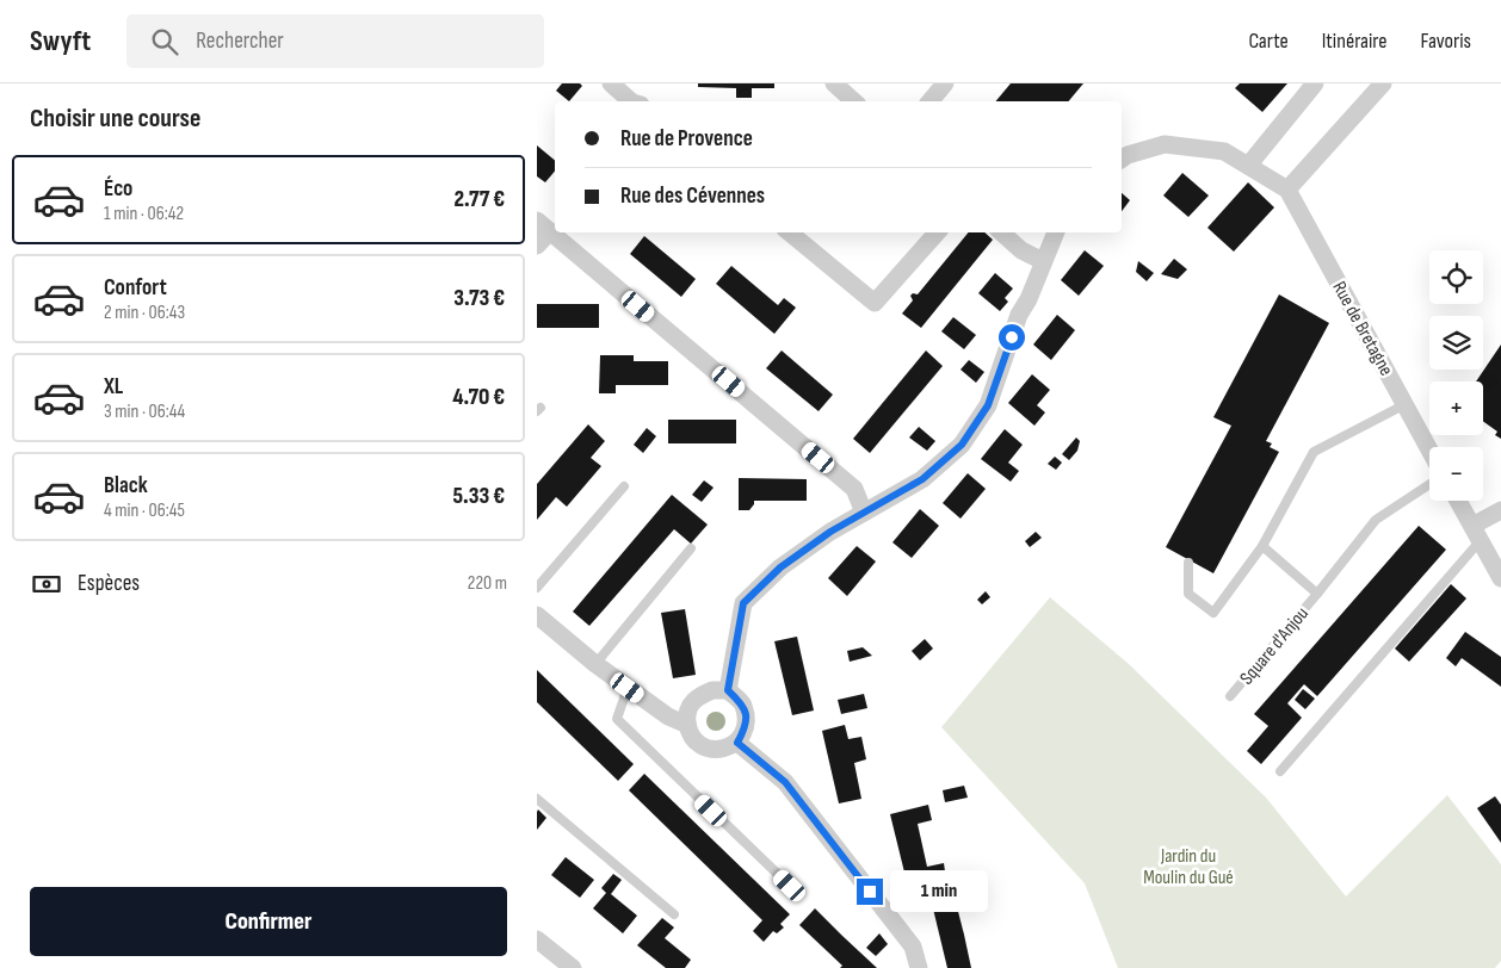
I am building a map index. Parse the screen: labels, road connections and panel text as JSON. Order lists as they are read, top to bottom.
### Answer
{
  "streets": {
    "street": ["Rue de Bretagne"],
    "lane": ["Square d'Anjou"]
  },
  "parks": ["Jardin du Moulin du Gué"],
  "page": {
    "header": "Swyft",
    "search": "Rechercher",
    "nav": ["Carte", "Itinéraire", "Favoris"],
    "heading": "Choisir une course",
    "banner": ["Rue de Provence", "Rue des Cévennes"],
    "list": [
      {
        "name": "Éco",
        "note": "1 min · 06:42",
        "value": "2.77 €"
      },
      {
        "name": "Confort",
        "note": "2 min · 06:43",
        "value": "3.73 €"
      },
      {
        "name": "XL",
        "note": "3 min · 06:44",
        "value": "4.70 €"
      },
      {
        "name": "Black",
        "note": "4 min · 06:45",
        "value": "5.33 €"
      }
    ],
    "map_buttons": ["+", "−"],
    "pay": ["Espèces", "220 m"],
    "bubble": "1 min",
    "buttons": "Confirmer"
  }
}
